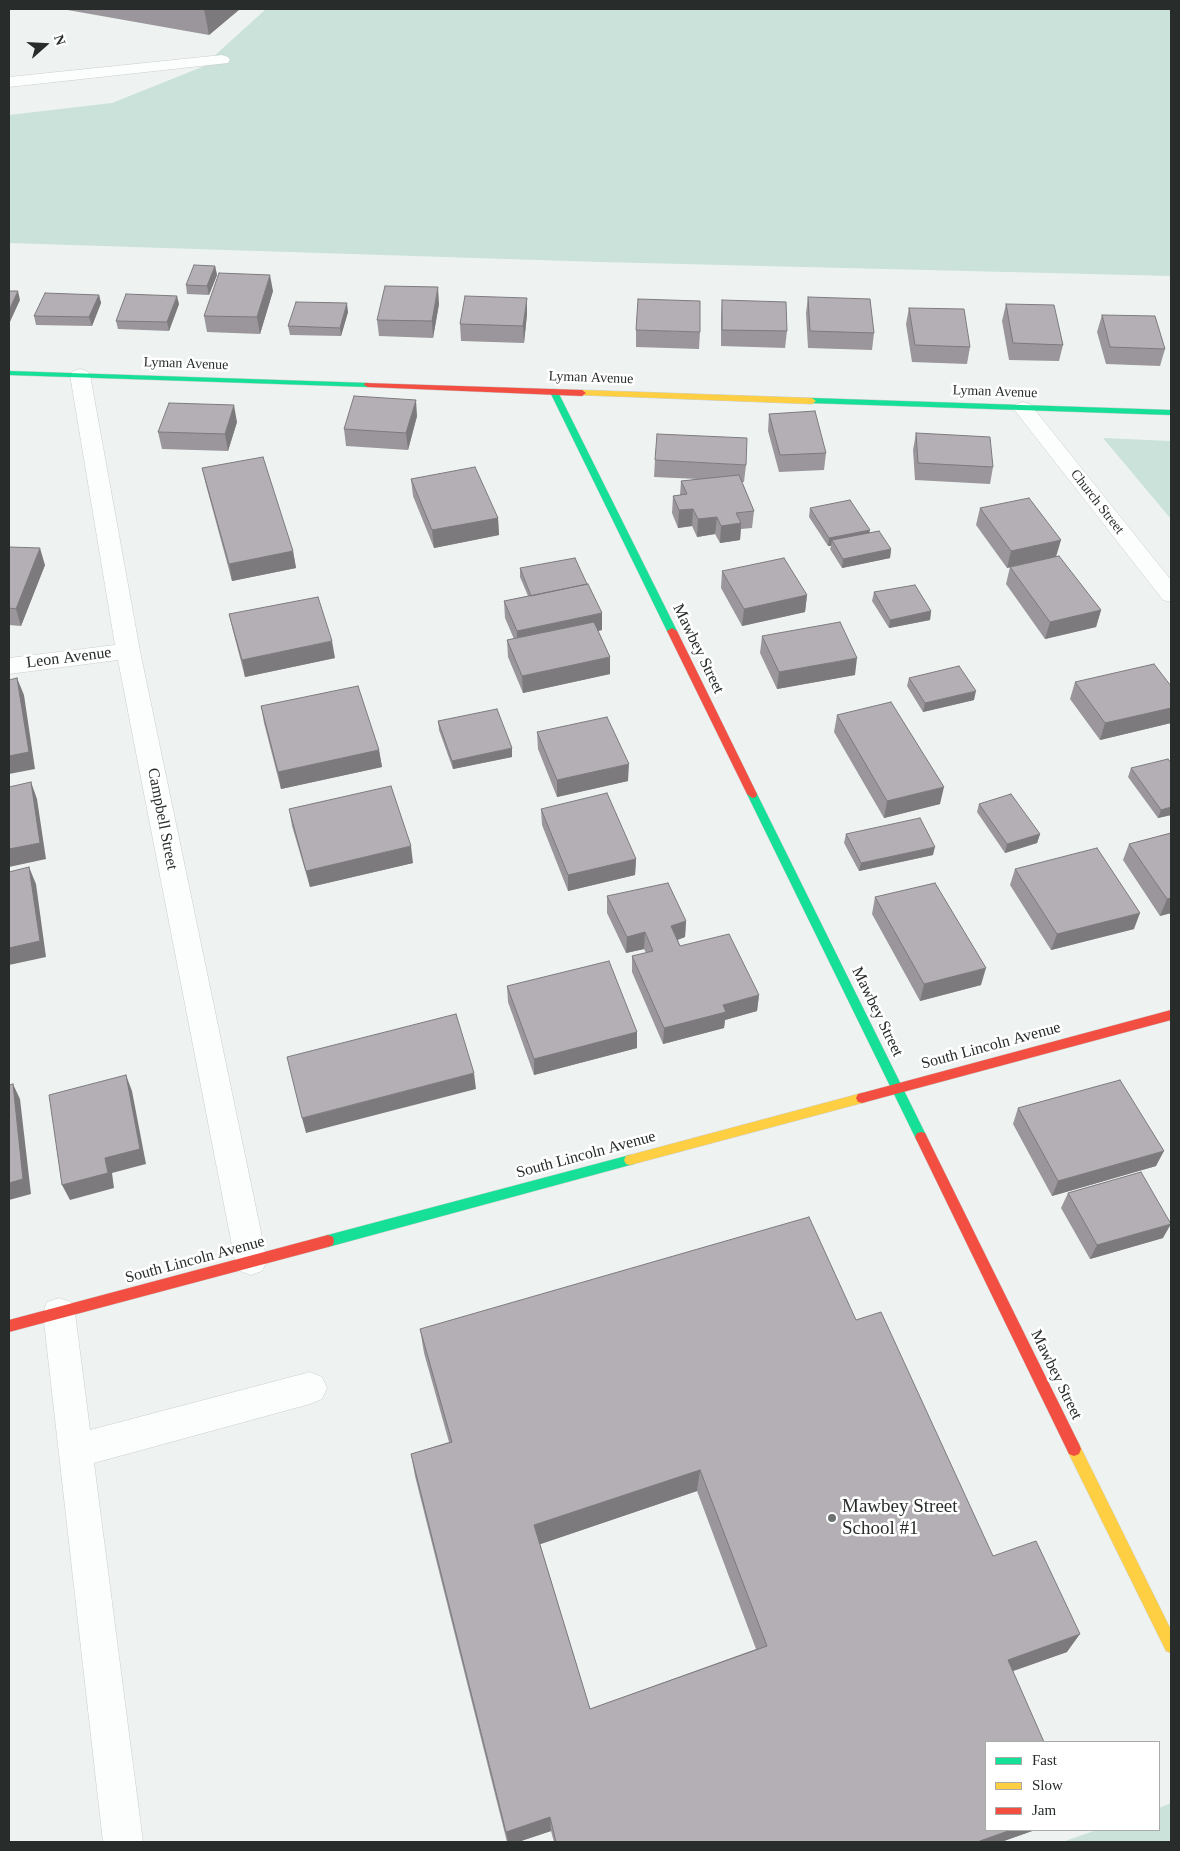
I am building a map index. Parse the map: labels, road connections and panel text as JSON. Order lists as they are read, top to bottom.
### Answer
{
  "streets": {
    "street": [
      "Lyman Avenue",
      "Church Street",
      "Mawbey Street",
      "Leon Avenue",
      "Campbell Street",
      "South Lincoln Avenue"
    ]
  },
  "crossings": [
    ["Lyman Avenue", "Church Street"],
    ["Lyman Avenue", "Mawbey Street"],
    ["Lyman Avenue", "Campbell Street"],
    ["Mawbey Street", "South Lincoln Avenue"],
    ["Leon Avenue", "Campbell Street"],
    ["Campbell Street", "South Lincoln Avenue"]
  ],
  "places": ["Mawbey Street School #1"],
  "legend": ["Fast", "Slow", "Jam"],
  "north": "right"
}
